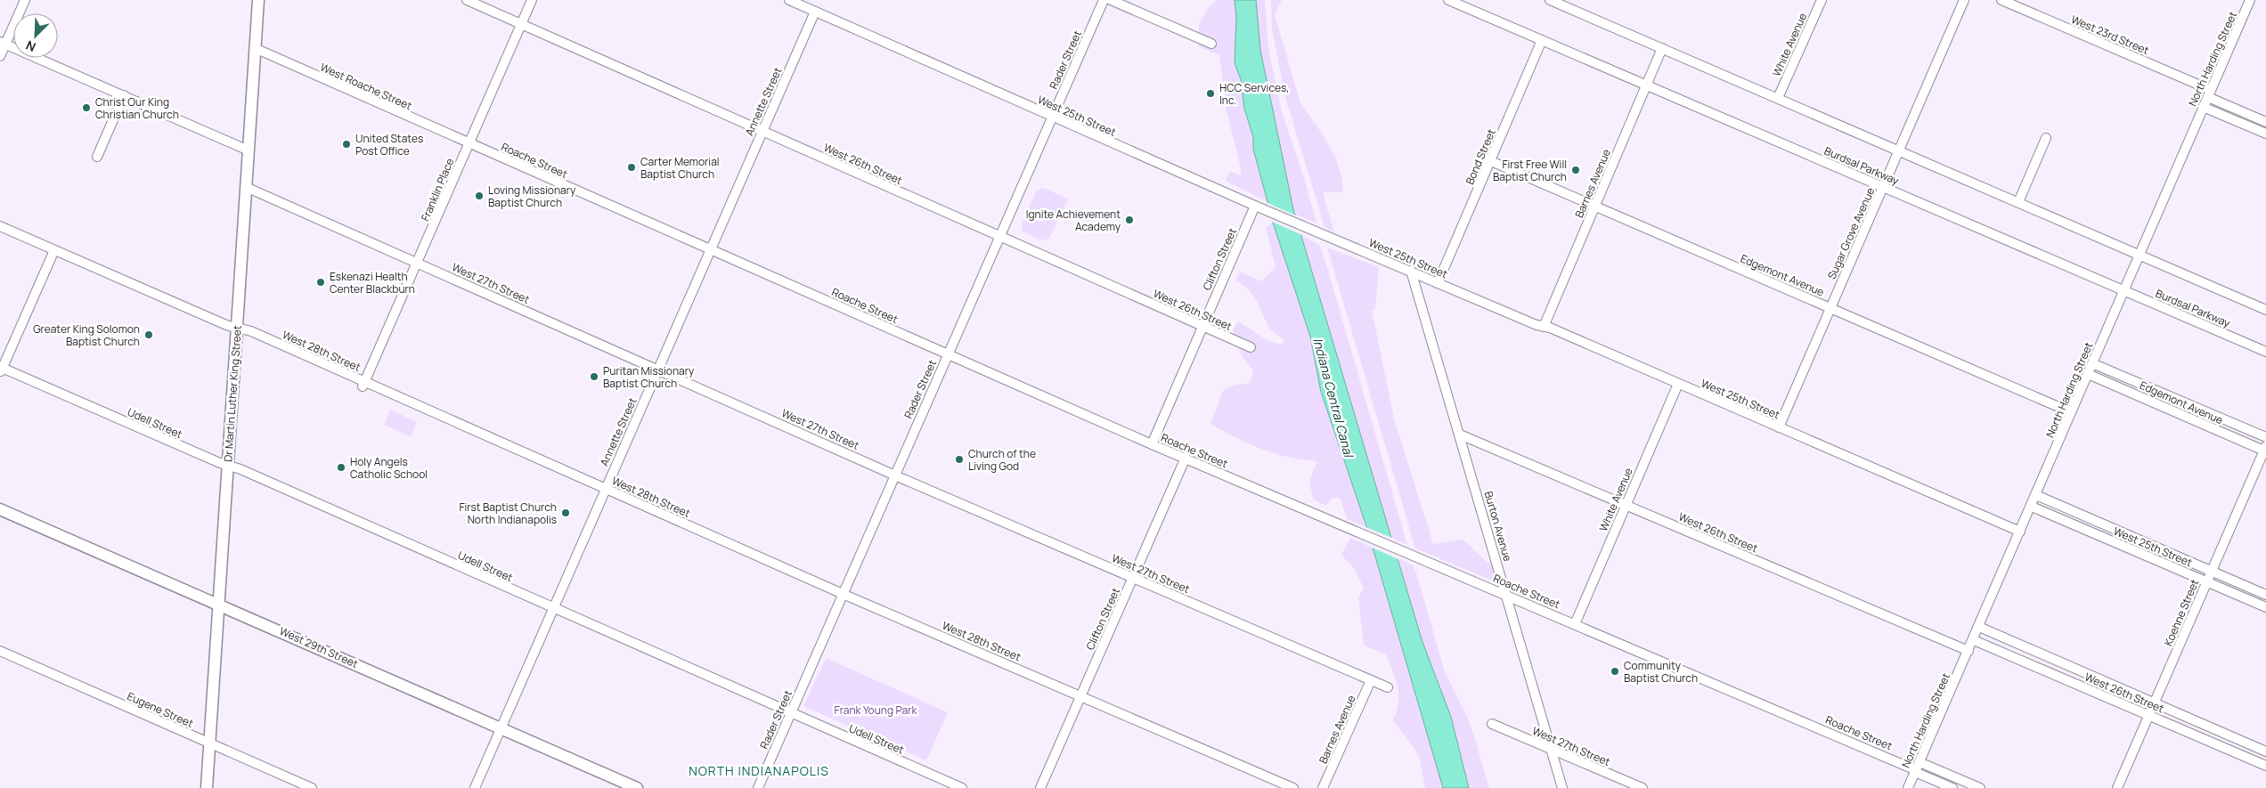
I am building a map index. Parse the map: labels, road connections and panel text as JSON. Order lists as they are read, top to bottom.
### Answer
{
  "streets": {
    "main road": ["Dr Martin Luther King Street", "West 29th Street"],
    "street": [
      "West 23rd Street",
      "White Avenue",
      "North Harding Street",
      "Rader Street",
      "West Roache Street",
      "Annette Street",
      "West 25th Street",
      "Bond Street",
      "Roache Street",
      "West 26th Street",
      "Burdsal Parkway",
      "Barnes Avenue",
      "Franklin Place",
      "Sugar Grove Avenue",
      "Clifton Street",
      "Edgemont Avenue",
      "West 27th Street",
      "West 28th Street",
      "Udell Street",
      "Burton Avenue",
      "Koehne Street",
      "Eugene Street"
    ]
  },
  "crossings": [
    ["West 23rd Street", "North Harding Street"],
    ["White Avenue", "West 25th Street"],
    ["White Avenue", "Roache Street"],
    ["White Avenue", "West 26th Street"],
    ["North Harding Street", "West 25th Street"],
    ["North Harding Street", "Roache Street"],
    ["North Harding Street", "West 26th Street"],
    ["North Harding Street", "Burdsal Parkway"],
    ["North Harding Street", "Edgemont Avenue"],
    ["Rader Street", "West 25th Street"],
    ["Rader Street", "Roache Street"],
    ["Rader Street", "West 26th Street"],
    ["Rader Street", "West 27th Street"],
    ["Rader Street", "West 28th Street"],
    ["Rader Street", "Udell Street"],
    ["West Roache Street", "Roache Street"],
    ["West Roache Street", "Franklin Place"],
    ["West Roache Street", "Dr Martin Luther King Street"],
    ["Annette Street", "West 25th Street"],
    ["Annette Street", "Roache Street"],
    ["Annette Street", "West 26th Street"],
    ["Annette Street", "West 27th Street"],
    ["Annette Street", "West 28th Street"],
    ["Annette Street", "Udell Street"],
    ["Annette Street", "West 29th Street"],
    ["West 25th Street", "Bond Street"],
    ["West 25th Street", "Barnes Avenue"],
    ["West 25th Street", "Sugar Grove Avenue"],
    ["West 25th Street", "Clifton Street"],
    ["West 25th Street", "Burton Avenue"],
    ["West 25th Street", "Koehne Street"],
    ["Bond Street", "Burdsal Parkway"],
    ["Bond Street", "Edgemont Avenue"],
    ["Roache Street", "Franklin Place"],
    ["Roache Street", "Clifton Street"],
    ["Roache Street", "Burton Avenue"],
    ["West 26th Street", "Franklin Place"],
    ["West 26th Street", "Clifton Street"],
    ["West 26th Street", "Burton Avenue"],
    ["West 26th Street", "Koehne Street"],
    ["Burdsal Parkway", "Barnes Avenue"],
    ["Burdsal Parkway", "Sugar Grove Avenue"],
    ["Barnes Avenue", "Edgemont Avenue"],
    ["Barnes Avenue", "West 27th Street"],
    ["Franklin Place", "West 27th Street"],
    ["Franklin Place", "West 28th Street"],
    ["Sugar Grove Avenue", "Edgemont Avenue"],
    ["Clifton Street", "West 27th Street"],
    ["Clifton Street", "West 28th Street"],
    ["Edgemont Avenue", "Koehne Street"],
    ["West 27th Street", "Dr Martin Luther King Street"],
    ["West 27th Street", "Burton Avenue"],
    ["West 28th Street", "Dr Martin Luther King Street"],
    ["Dr Martin Luther King Street", "Udell Street"],
    ["Dr Martin Luther King Street", "West 29th Street"],
    ["Dr Martin Luther King Street", "Eugene Street"]
  ],
  "districts": ["NORTH INDIANAPOLIS"],
  "water": ["Indiana Central Canal"],
  "parks": ["Frank Young Park"],
  "places": [
    "HCC Services, Inc.",
    "Christ Our King Christian Church",
    "United States Post Office",
    "Carter Memorial Baptist Church",
    "First Free Will Baptist Church",
    "Loving Missionary Baptist Church",
    "Ignite Achievement Academy",
    "Eskenazi Health Center Blackburn",
    "Greater King Solomon Baptist Church",
    "Puritan Missionary Baptist Church",
    "Church of the Living God",
    "Holy Angels Catholic School",
    "First Baptist Church North Indianapolis",
    "Community Baptist Church"
  ],
  "north": "bottom left"
}
